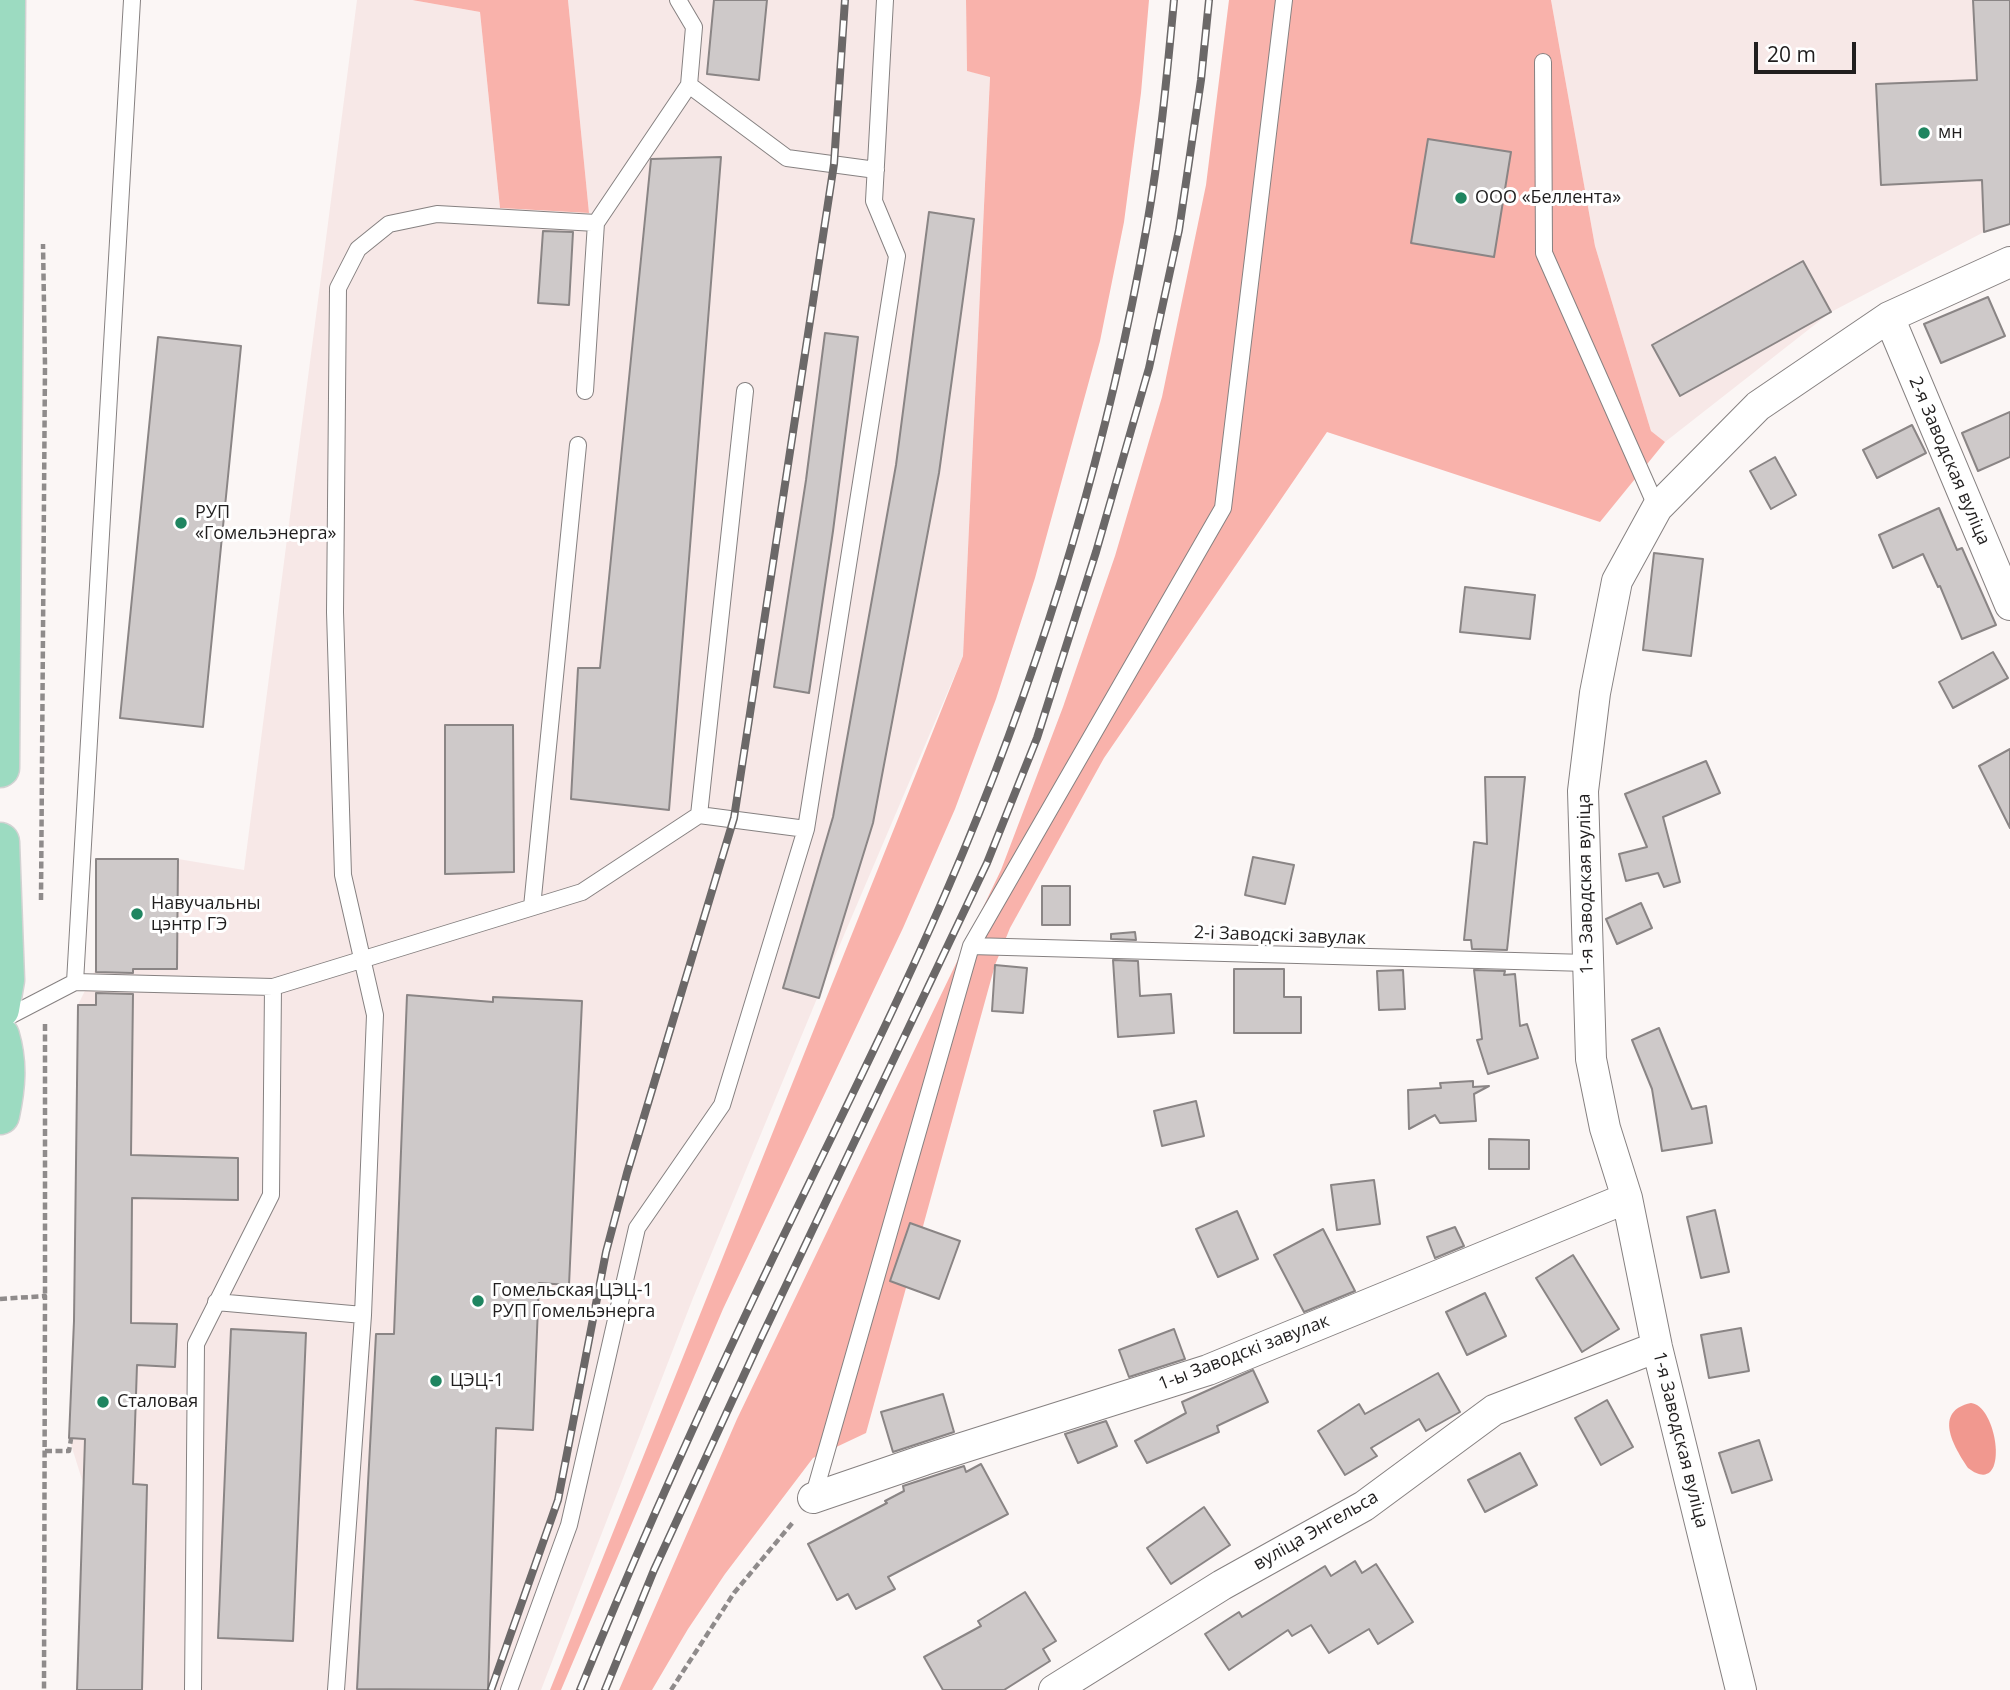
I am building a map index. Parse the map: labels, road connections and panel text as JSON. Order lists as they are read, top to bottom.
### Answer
{
  "streets": {
    "street": [
      "2-я Заводская вуліца",
      "1-я Заводская вуліца",
      "1-ы Заводскі завулак",
      "вуліца Энгельса"
    ],
    "lane": ["2-і Заводскі завулак"]
  },
  "crossings": [
    ["2-я Заводская вуліца", "1-я Заводская вуліца"],
    ["1-я Заводская вуліца", "2-і Заводскі завулак"],
    ["1-я Заводская вуліца", "1-ы Заводскі завулак"],
    ["1-я Заводская вуліца", "вуліца Энгельса"]
  ],
  "places": [
    "мн",
    "ООО «Беллента»",
    "РУП «Гомельэнерга»",
    "Навучальны цэнтр ГЭ",
    "Гомельская ЦЭЦ-1 РУП Гомельэнерга",
    "ЦЭЦ-1",
    "Сталовая"
  ],
  "scale_bar": "20 m"
}
